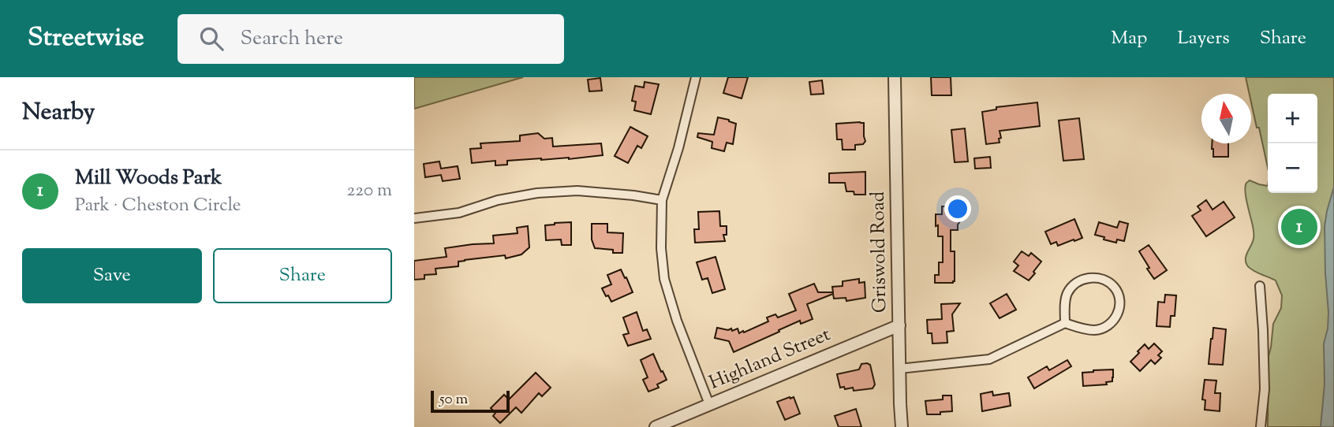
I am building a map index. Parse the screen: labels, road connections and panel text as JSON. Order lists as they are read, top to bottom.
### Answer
{
  "streets": {
    "street": ["Griswold Road", "Highland Street"]
  },
  "crossings": [
    ["Griswold Road", "Highland Street"]
  ],
  "scale_bar": "50 m",
  "north": "top",
  "page": {
    "header": "Streetwise",
    "search": "Search here",
    "nav": ["Map", "Layers", "Share"],
    "heading": "Nearby",
    "map_buttons": ["+", "−"],
    "list": [
      {
        "mark": "1",
        "name": "Mill Woods Park",
        "note": "Park · Cheston Circle",
        "value": "220 m"
      }
    ],
    "pins": "1",
    "buttons": ["Save", "Share"],
    "scale": "50 m"
  }
}
